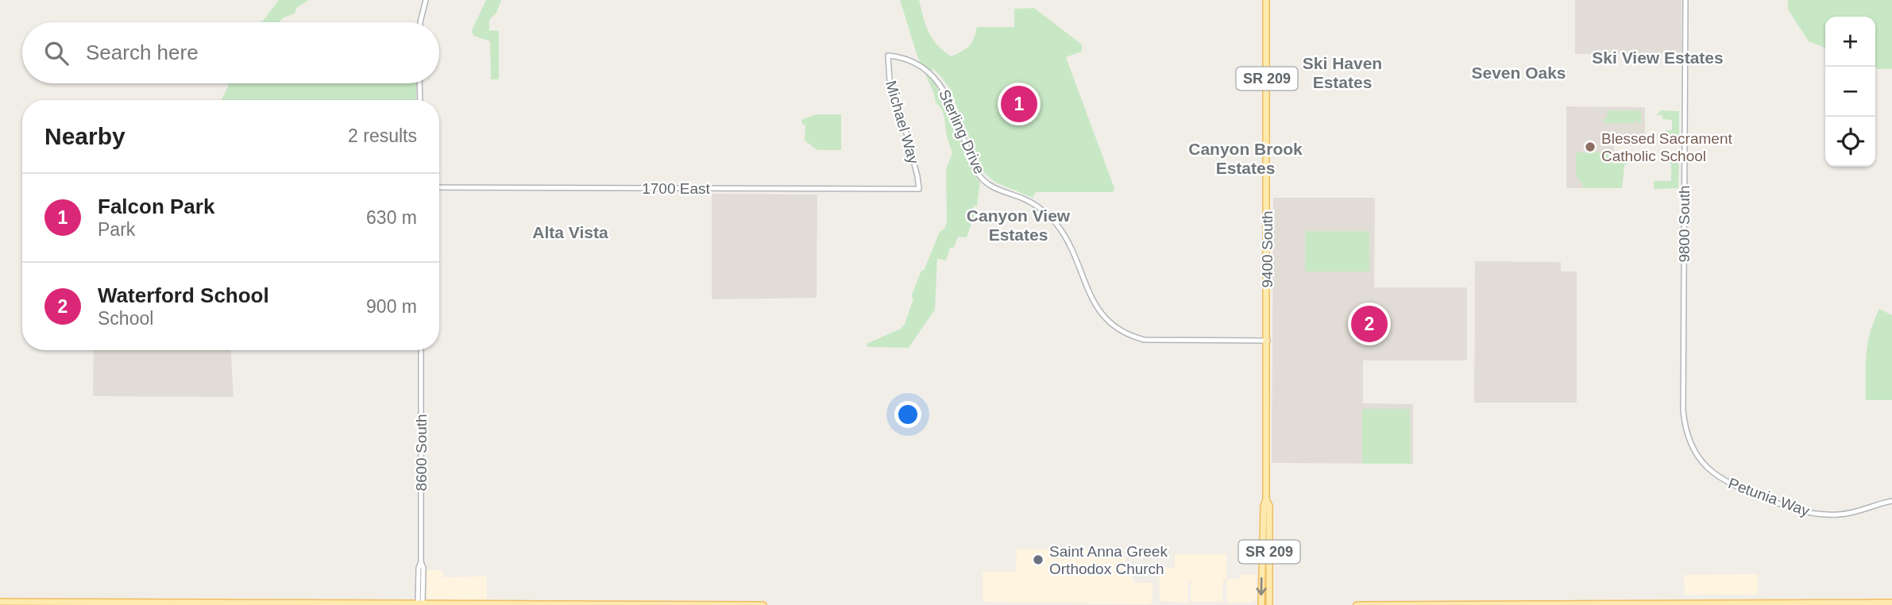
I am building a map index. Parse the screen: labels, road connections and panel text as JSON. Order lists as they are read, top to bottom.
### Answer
{
  "streets": {
    "main road": ["SR 209", "9400 South"],
    "street": [
      "Michael Way",
      "Sterling Drive",
      "1700 East",
      "9800 South",
      "8600 South",
      "Petunia Way"
    ]
  },
  "crossings": [
    ["Michael Way", "Sterling Drive"],
    ["Michael Way", "1700 East"],
    ["Sterling Drive", "9400 South"],
    ["9800 South", "Petunia Way"]
  ],
  "districts": [
    "Ski View Estates",
    "Ski Haven Estates",
    "Seven Oaks",
    "Canyon Brook Estates",
    "Canyon View Estates",
    "Alta Vista"
  ],
  "places": ["Blessed Sacrament Catholic School", "Saint Anna Greek Orthodox Church"],
  "page": {
    "map_buttons": ["+", "−"],
    "search": "Search here",
    "pins": ["1", "2"],
    "heading": ["Nearby", "2 results"],
    "list": [
      {
        "mark": "1",
        "name": "Falcon Park",
        "note": "Park",
        "value": "630 m"
      },
      {
        "mark": "2",
        "name": "Waterford School",
        "note": "School",
        "value": "900 m"
      }
    ]
  }
}
